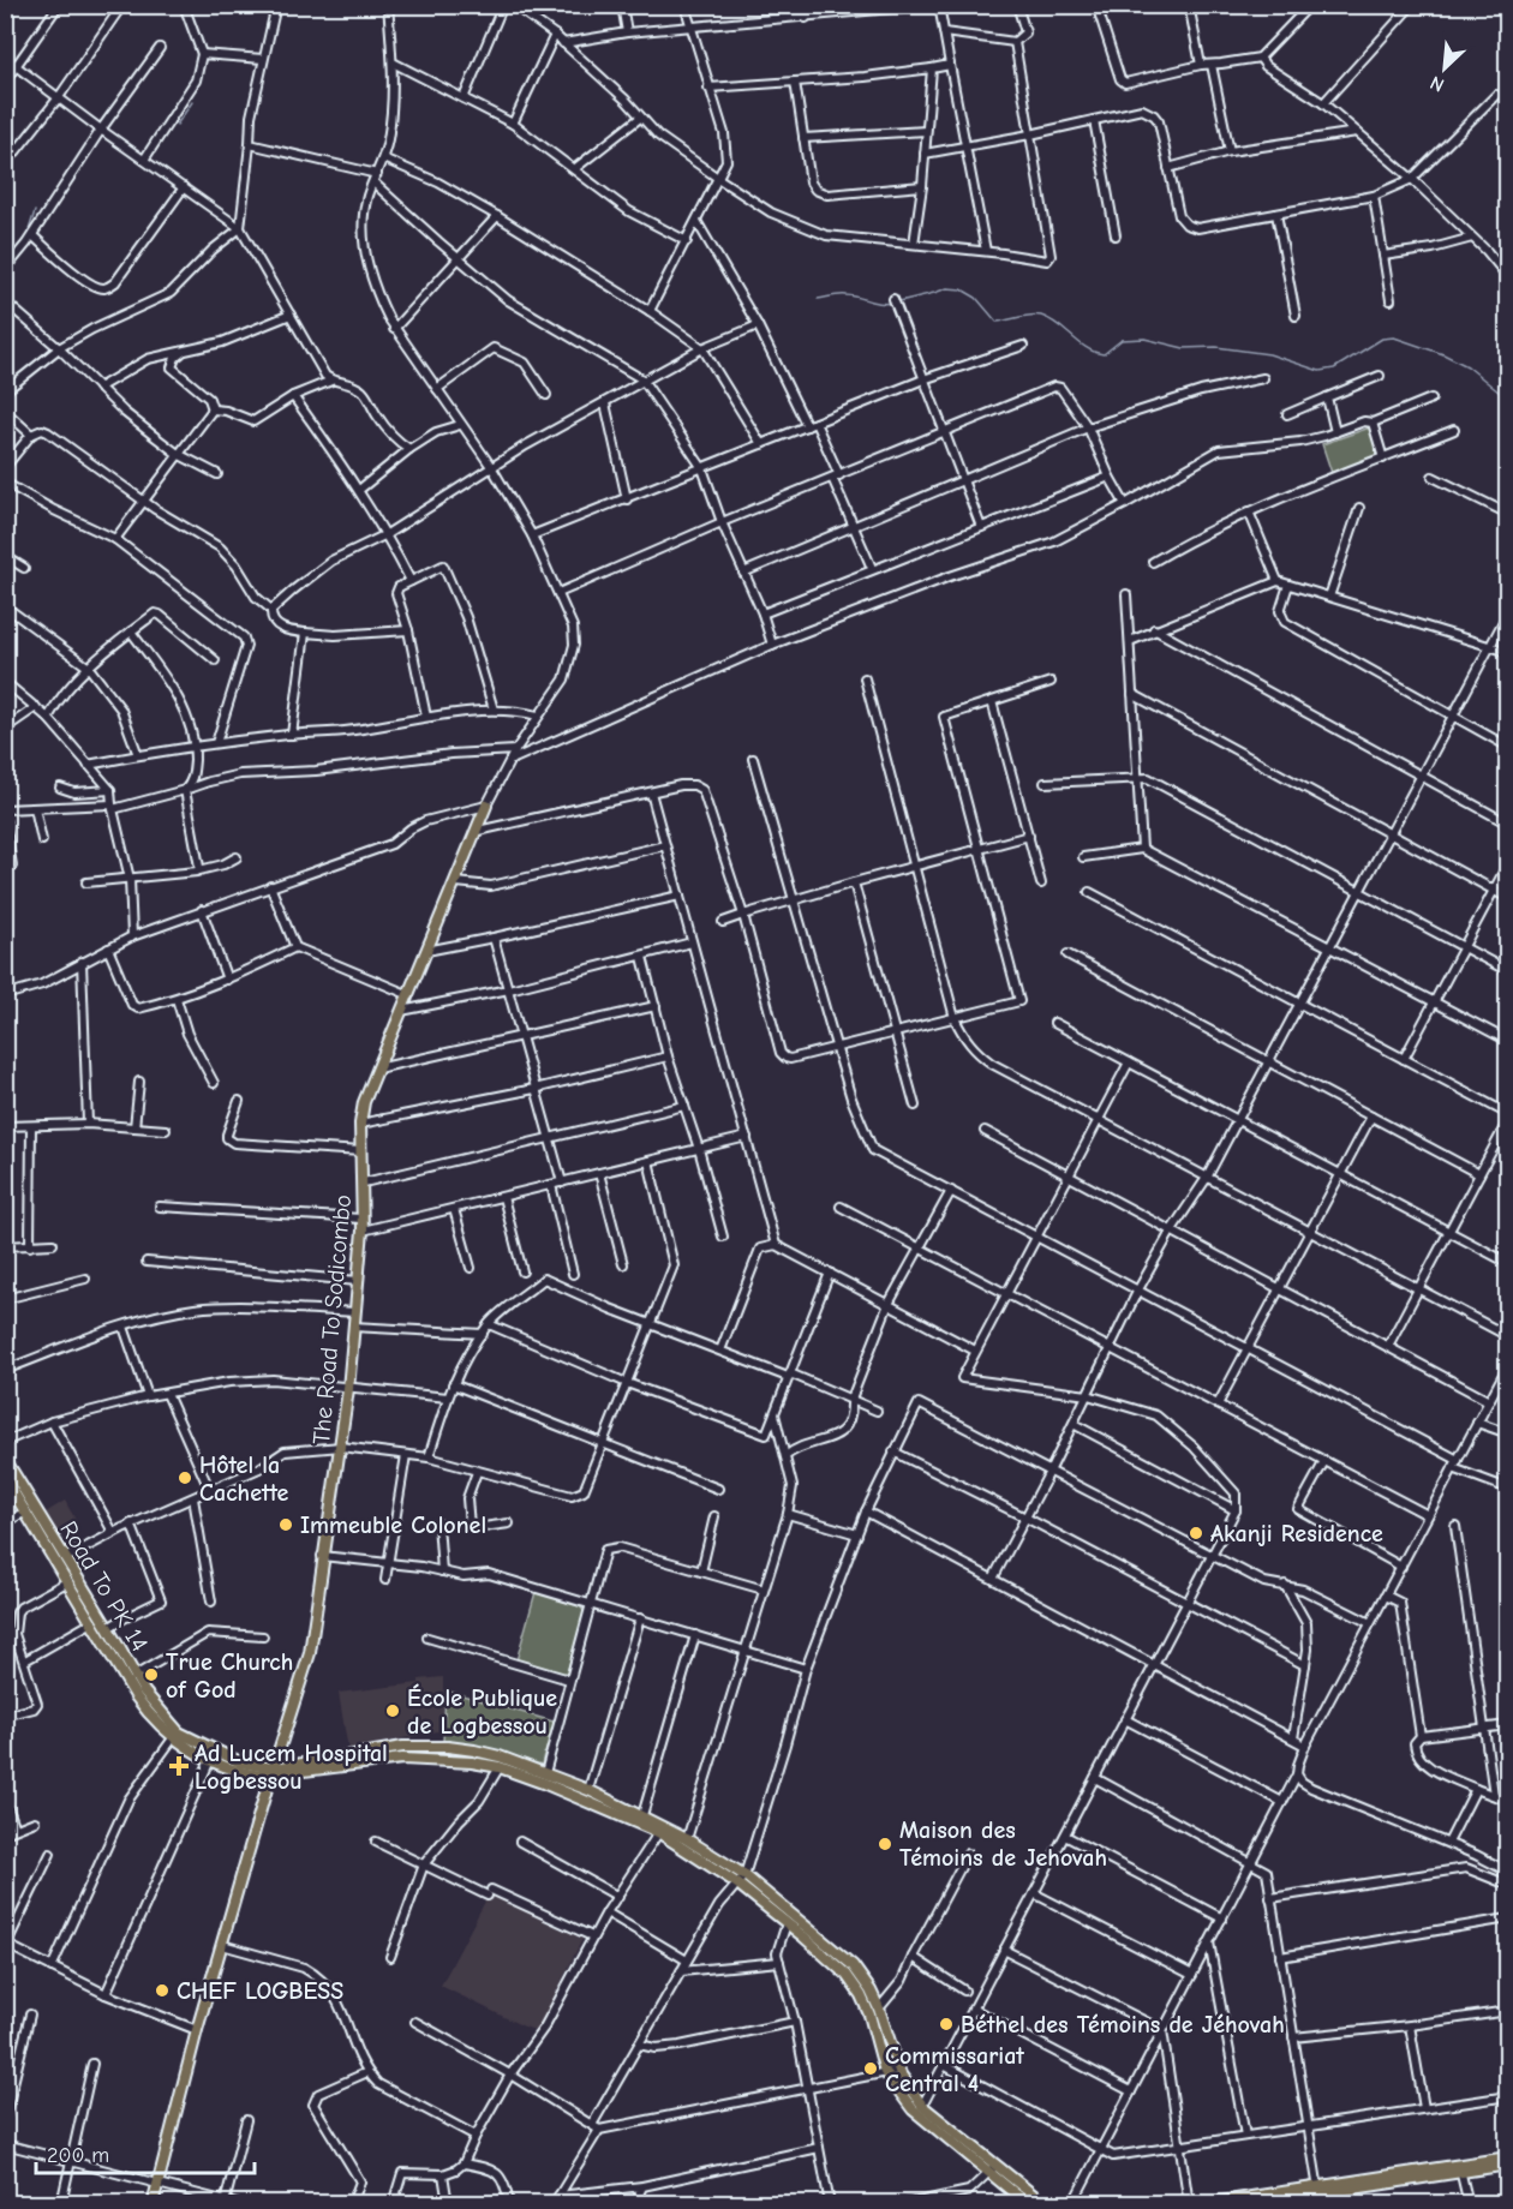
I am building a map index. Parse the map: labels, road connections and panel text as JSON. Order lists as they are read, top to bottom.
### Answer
{
  "streets": {
    "main road": ["The Road To Sodicombo", "Road To PK 14"]
  },
  "places": {
    "other": [
      "Hôtel la Cachette",
      "Immeuble Colonel",
      "Akanji Residence",
      "True Church of God",
      "École Publique de Logbessou",
      "Maison des Témoins de Jehovah",
      "CHEF LOGBESS",
      "Béthel des Témoins de Jéhovah",
      "Commissariat Central 4"
    ],
    "health": ["Ad Lucem Hospital Logbessou"]
  },
  "scale_bar": "200 m",
  "north": "bottom left"
}
